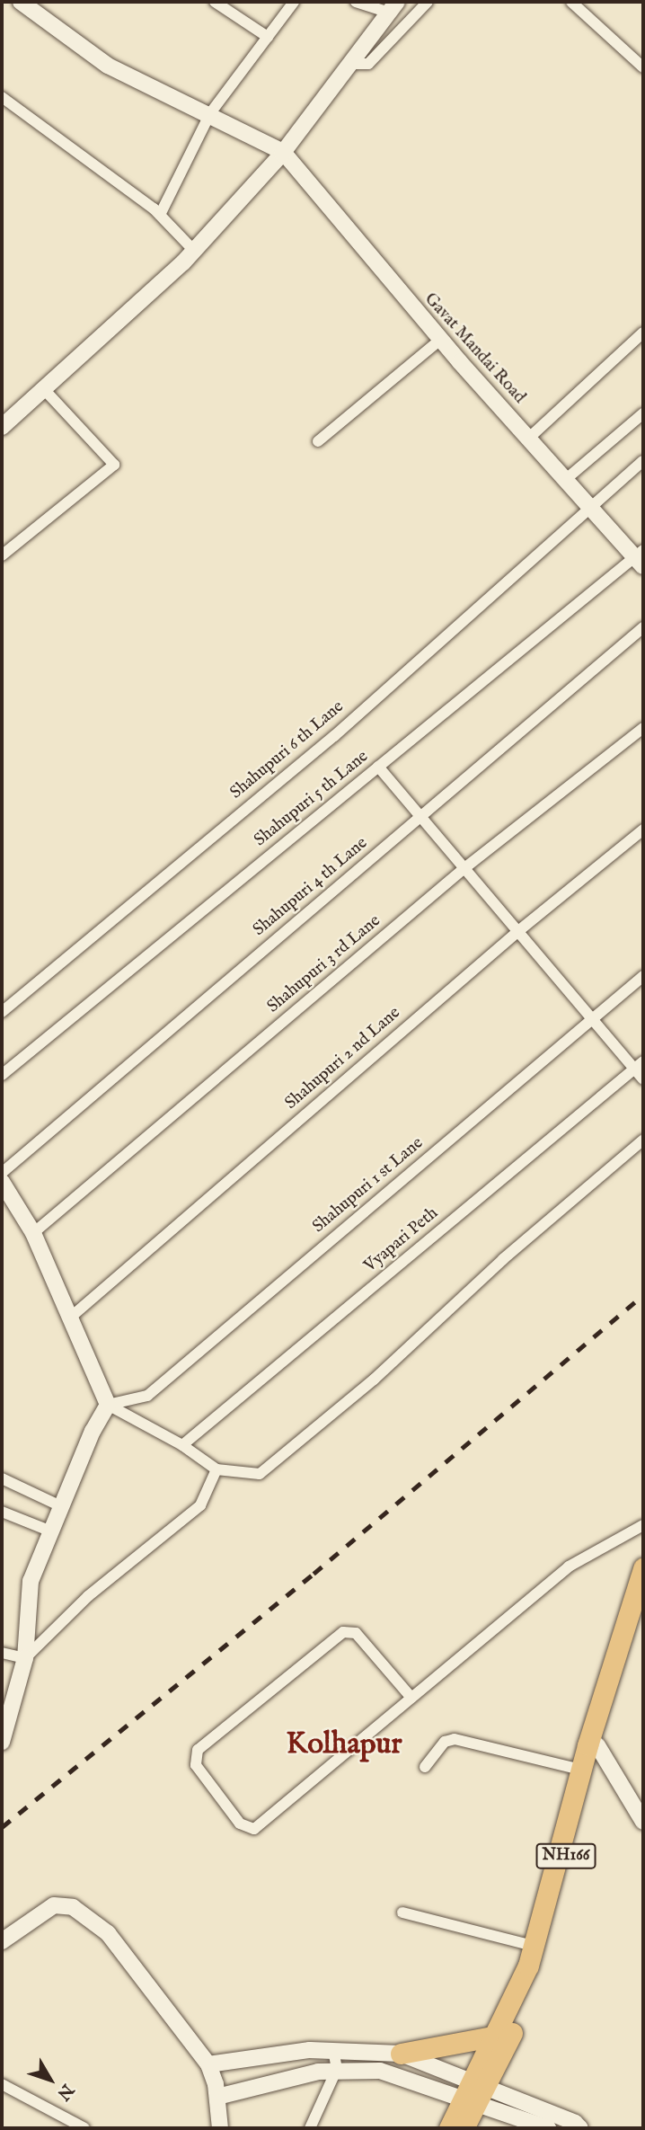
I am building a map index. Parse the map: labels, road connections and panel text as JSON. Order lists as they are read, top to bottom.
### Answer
{
  "streets": {
    "highway": ["NH166"],
    "street": [
      "Gavat Mandai Road",
      "Shahupuri 6 th Lane",
      "Shahupuri 5 th Lane",
      "Shahupuri 4 th Lane",
      "Shahupuri 3 rd Lane",
      "Shahupuri 2 nd Lane",
      "Shahupuri 1 st Lane",
      "Vyapari Peth"
    ]
  },
  "crossings": [
    ["Gavat Mandai Road", "Shahupuri 6 th Lane"],
    ["Gavat Mandai Road", "Shahupuri 5 th Lane"]
  ],
  "districts": ["Kolhapur"],
  "north": "bottom right"
}
